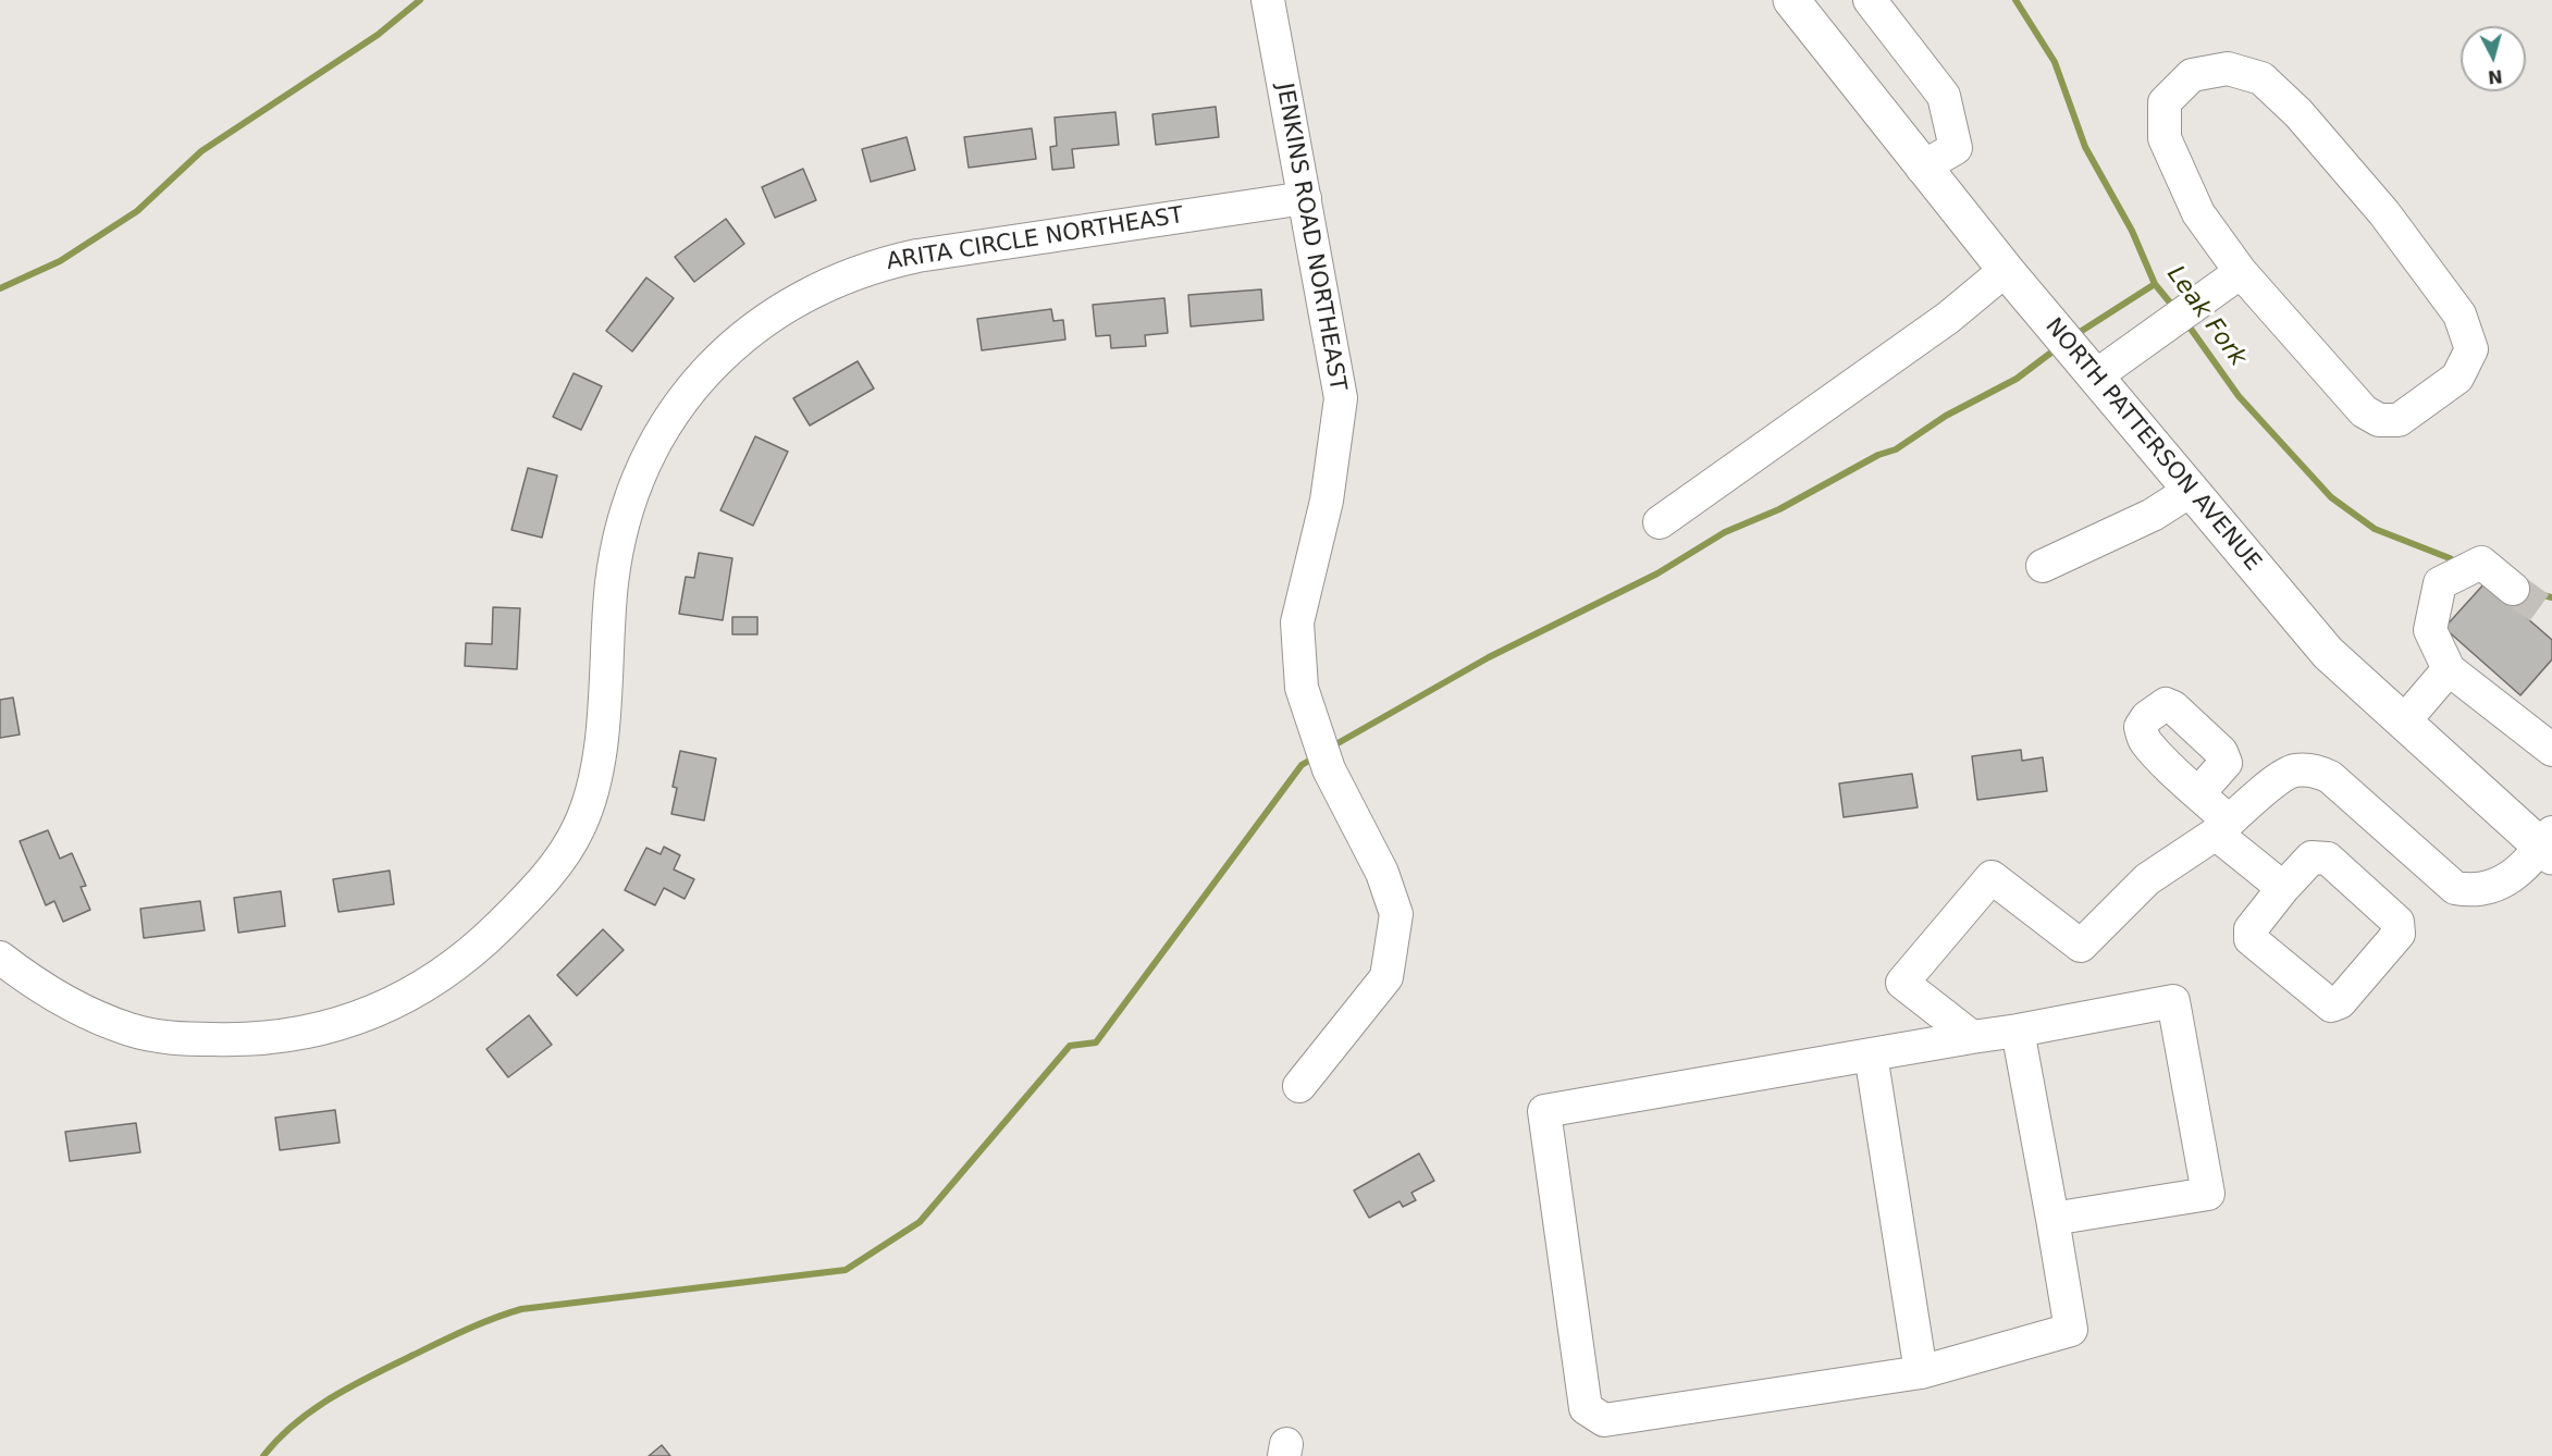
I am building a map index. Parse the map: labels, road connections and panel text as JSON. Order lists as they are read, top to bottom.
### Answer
{
  "streets": {
    "main road": ["NORTH PATTERSON AVENUE"],
    "street": ["JENKINS ROAD NORTHEAST", "ARITA CIRCLE NORTHEAST"]
  },
  "crossings": [
    ["JENKINS ROAD NORTHEAST", "ARITA CIRCLE NORTHEAST"]
  ],
  "water": ["Leak Fork"],
  "north": "bottom"
}
